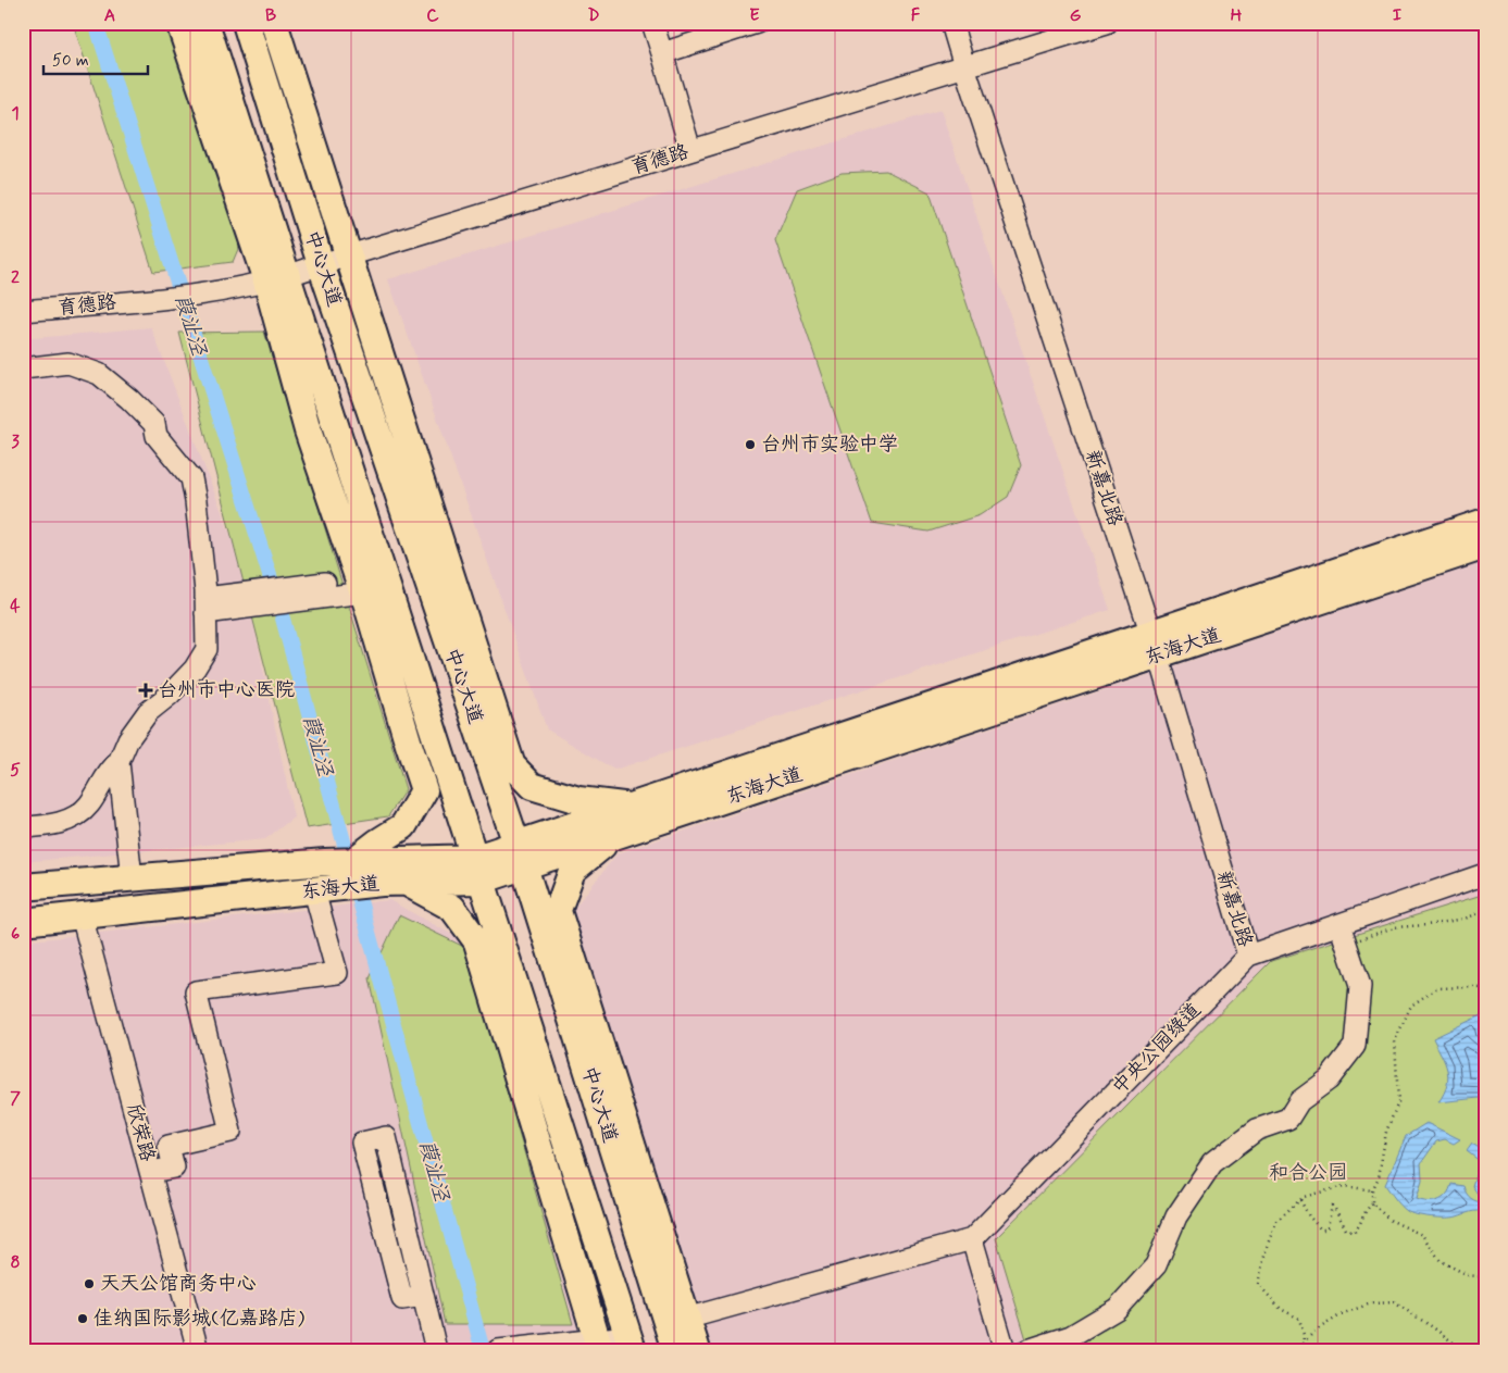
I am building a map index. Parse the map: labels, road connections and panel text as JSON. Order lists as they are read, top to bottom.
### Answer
{
  "streets": {
    "main road": ["中心大道", "东海大道"],
    "street": [
      "育德路",
      "新嘉北路",
      "中央公园绿道",
      "欣荣路"
    ]
  },
  "crossings": [
    ["育德路", "中心大道"],
    ["育德路", "新嘉北路"],
    ["中心大道", "东海大道"],
    ["新嘉北路", "东海大道"],
    ["新嘉北路", "中央公园绿道"],
    ["东海大道", "欣荣路"]
  ],
  "water": ["葭沚泾"],
  "parks": ["和合公园"],
  "places": {
    "other": ["台州市实验中学", "天天公馆商务中心", "佳纳国际影城(亿嘉路店)"],
    "health": ["台州市中心医院"]
  },
  "scale_bar": "50 m",
  "grid": {
    "columns": [
      "A",
      "B",
      "C",
      "D",
      "E",
      "F",
      "G",
      "H",
      "I"
    ],
    "rows": [
      "1",
      "2",
      "3",
      "4",
      "5",
      "6",
      "7",
      "8"
    ]
  }
}
